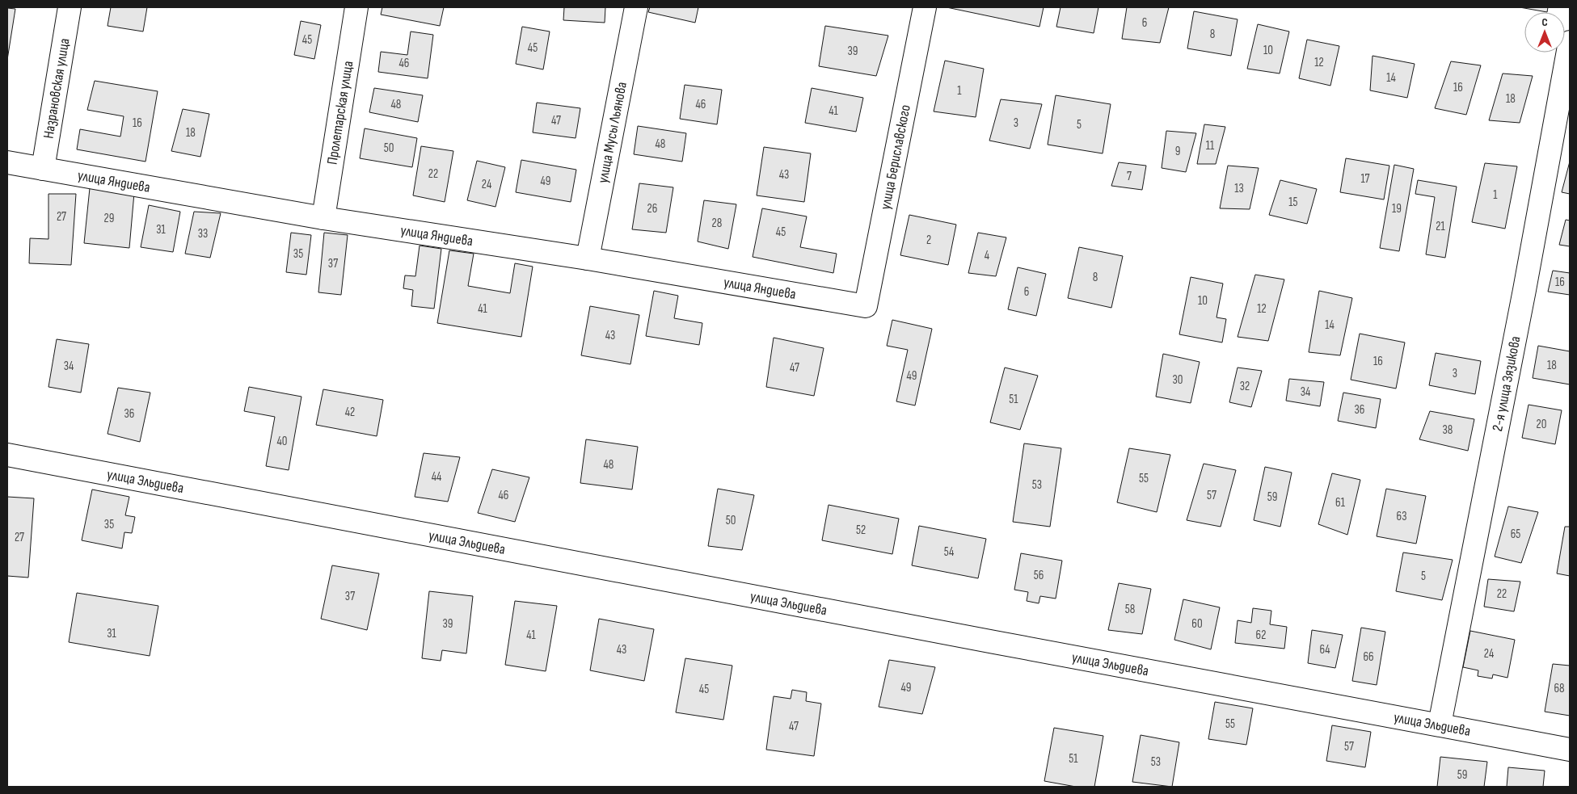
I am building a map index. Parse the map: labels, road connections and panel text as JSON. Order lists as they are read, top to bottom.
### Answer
{
  "streets": {
    "street": [
      "Назрановская улица",
      "Пролетарская улица",
      "улица Мусы Льянова",
      "улица Бериславского",
      "улица Яндиева",
      "2-я улица Зязикова",
      "улица Эльдиева"
    ]
  },
  "crossings": [
    ["Назрановская улица", "улица Яндиева"],
    ["Пролетарская улица", "улица Яндиева"],
    ["улица Мусы Льянова", "улица Яндиева"],
    ["улица Бериславского", "улица Яндиева"],
    ["2-я улица Зязикова", "улица Эльдиева"]
  ],
  "house_numbers": [
    "6",
    "8",
    "45",
    "45",
    "10",
    "39",
    "12",
    "46",
    "14",
    "16",
    "1",
    "18",
    "48",
    "46",
    "41",
    "47",
    "16",
    "3",
    "5",
    "18",
    "48",
    "11",
    "50",
    "9",
    "22",
    "43",
    "7",
    "17",
    "49",
    "24",
    "13",
    "1",
    "15",
    "26",
    "19",
    "27",
    "29",
    "28",
    "21",
    "31",
    "45",
    "33",
    "2",
    "35",
    "4",
    "37",
    "8",
    "16",
    "6",
    "10",
    "41",
    "12",
    "14",
    "43",
    "16",
    "18",
    "34",
    "47",
    "3",
    "49",
    "30",
    "32",
    "34",
    "51",
    "36",
    "42",
    "36",
    "20",
    "38",
    "40",
    "48",
    "44",
    "55",
    "53",
    "46",
    "57",
    "59",
    "61",
    "63",
    "50",
    "35",
    "52",
    "65",
    "27",
    "54",
    "56",
    "5",
    "22",
    "37",
    "58",
    "39",
    "60",
    "31",
    "41",
    "62",
    "43",
    "64",
    "24",
    "66",
    "49",
    "68",
    "45",
    "55",
    "47",
    "57",
    "51",
    "53",
    "59"
  ],
  "north": "top"
}
